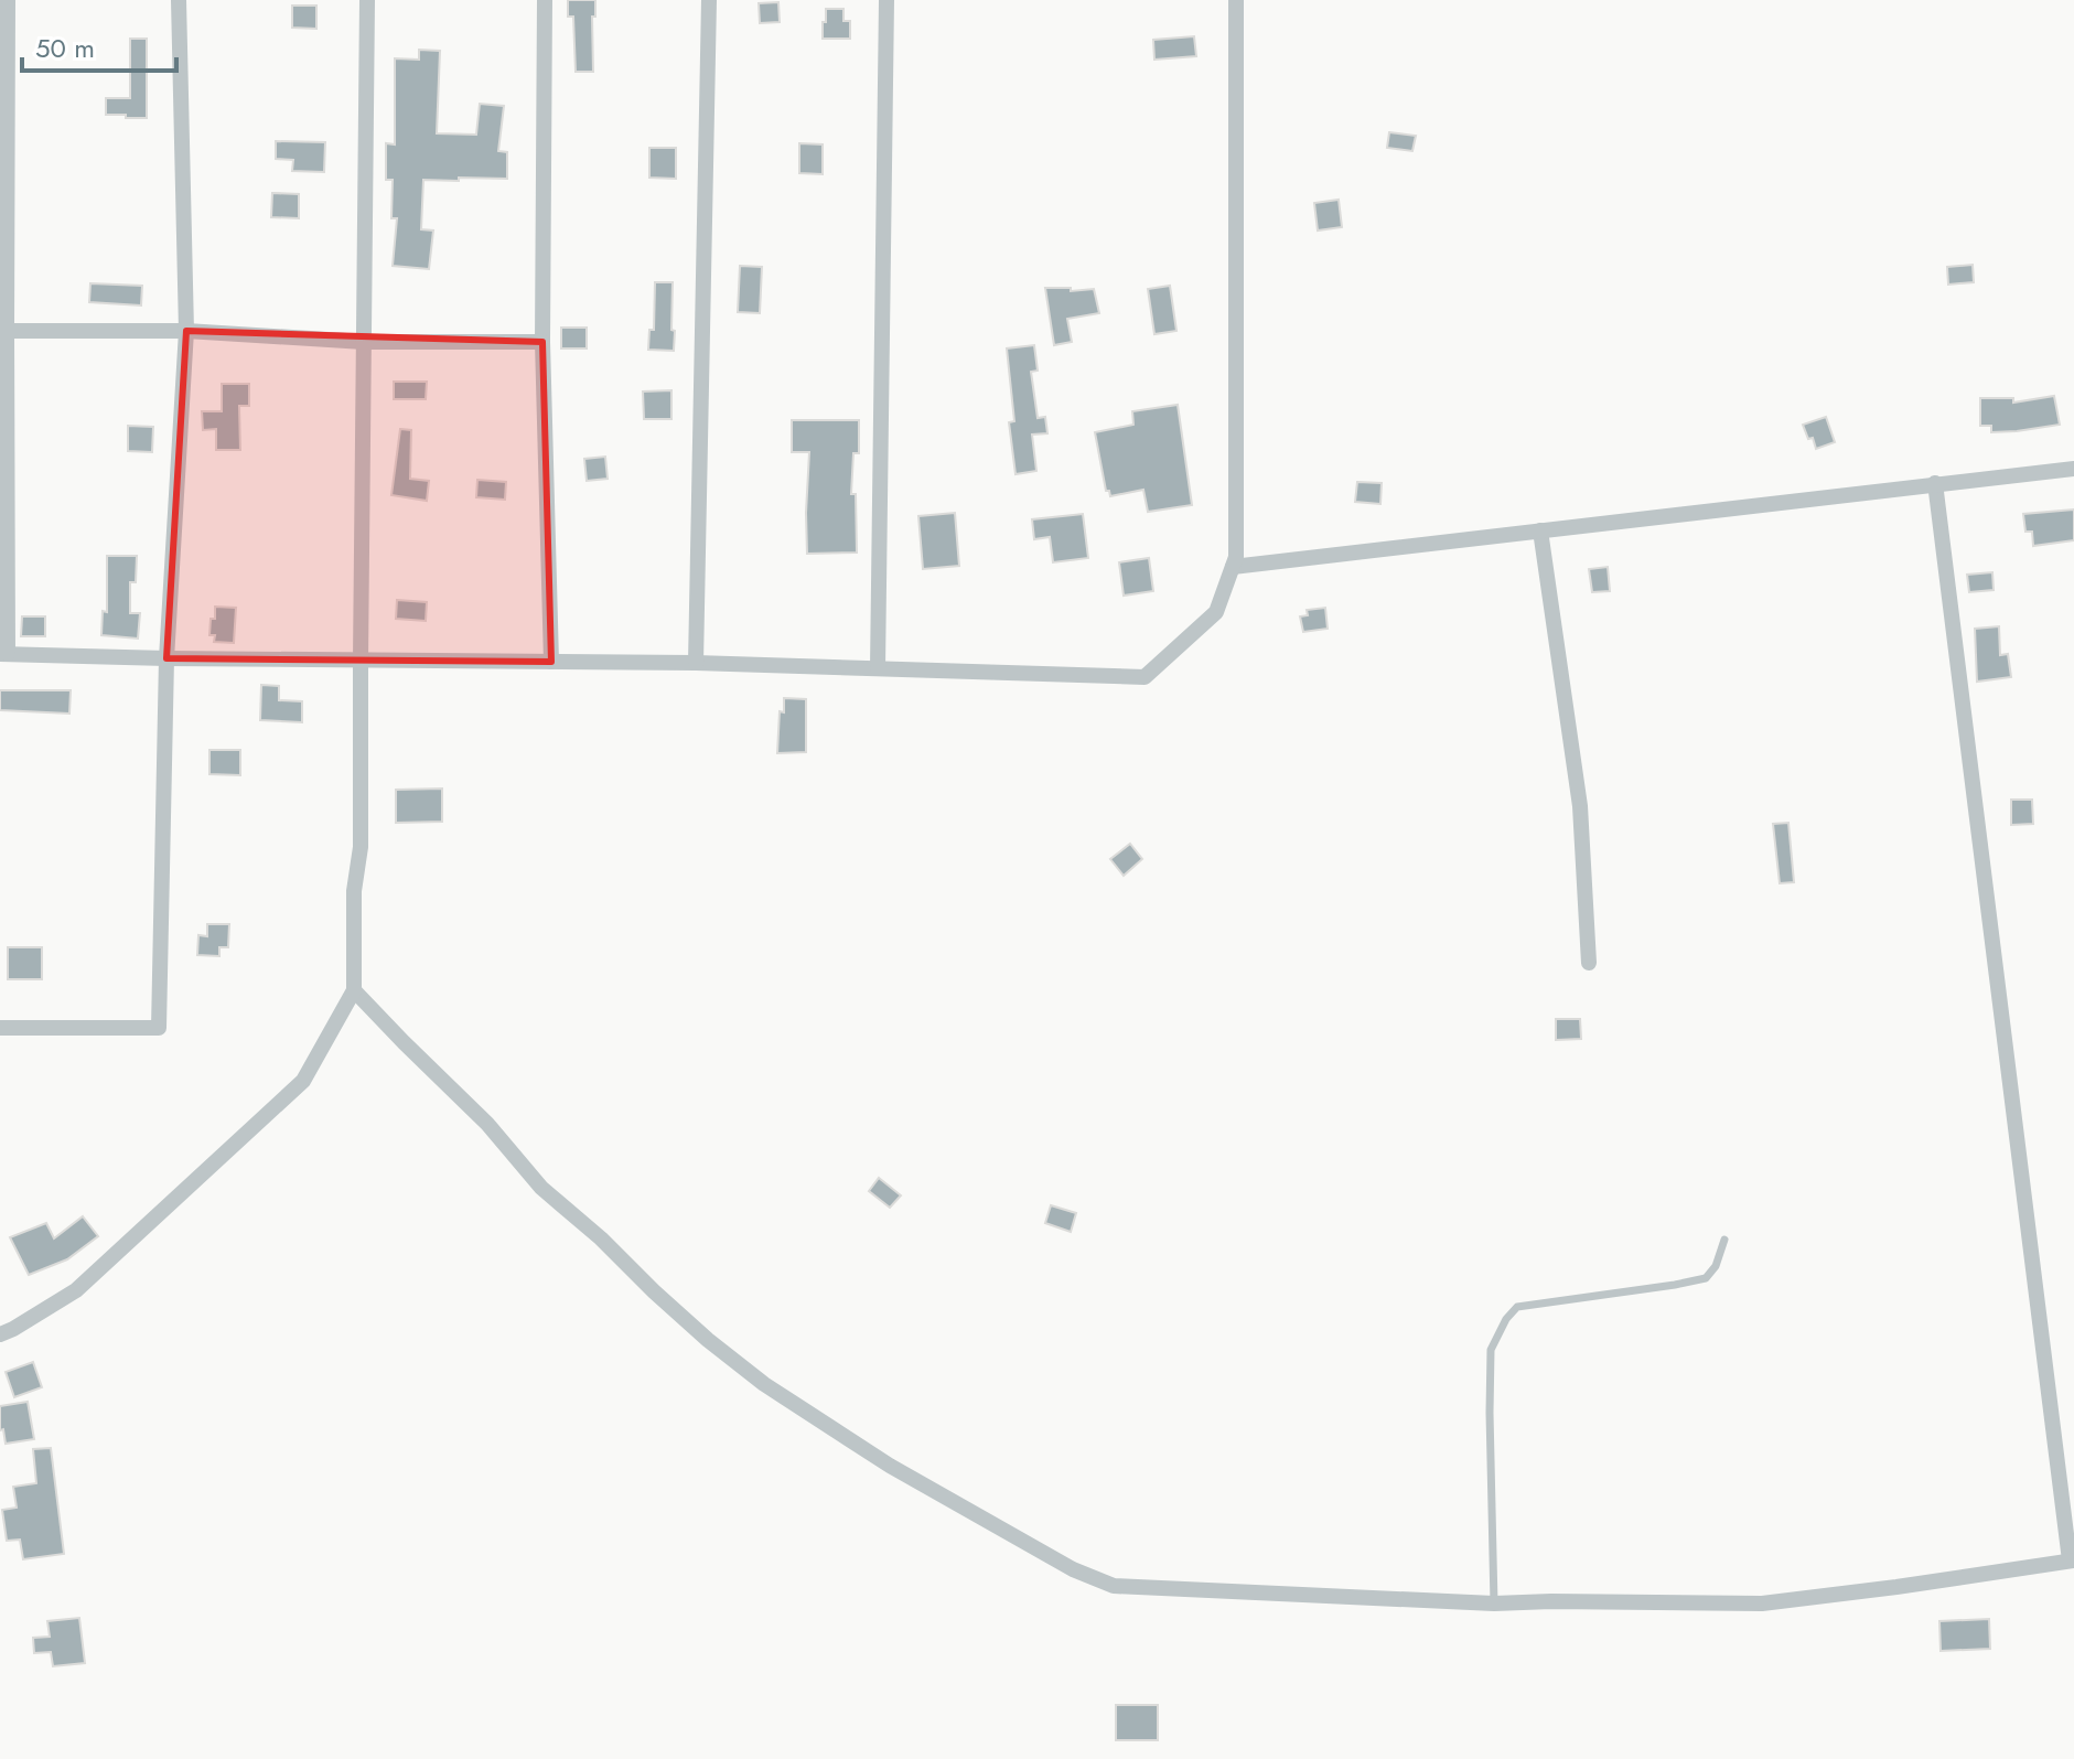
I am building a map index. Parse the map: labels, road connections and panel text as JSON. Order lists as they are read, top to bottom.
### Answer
{
  "scale_bar": "50 m"
}
